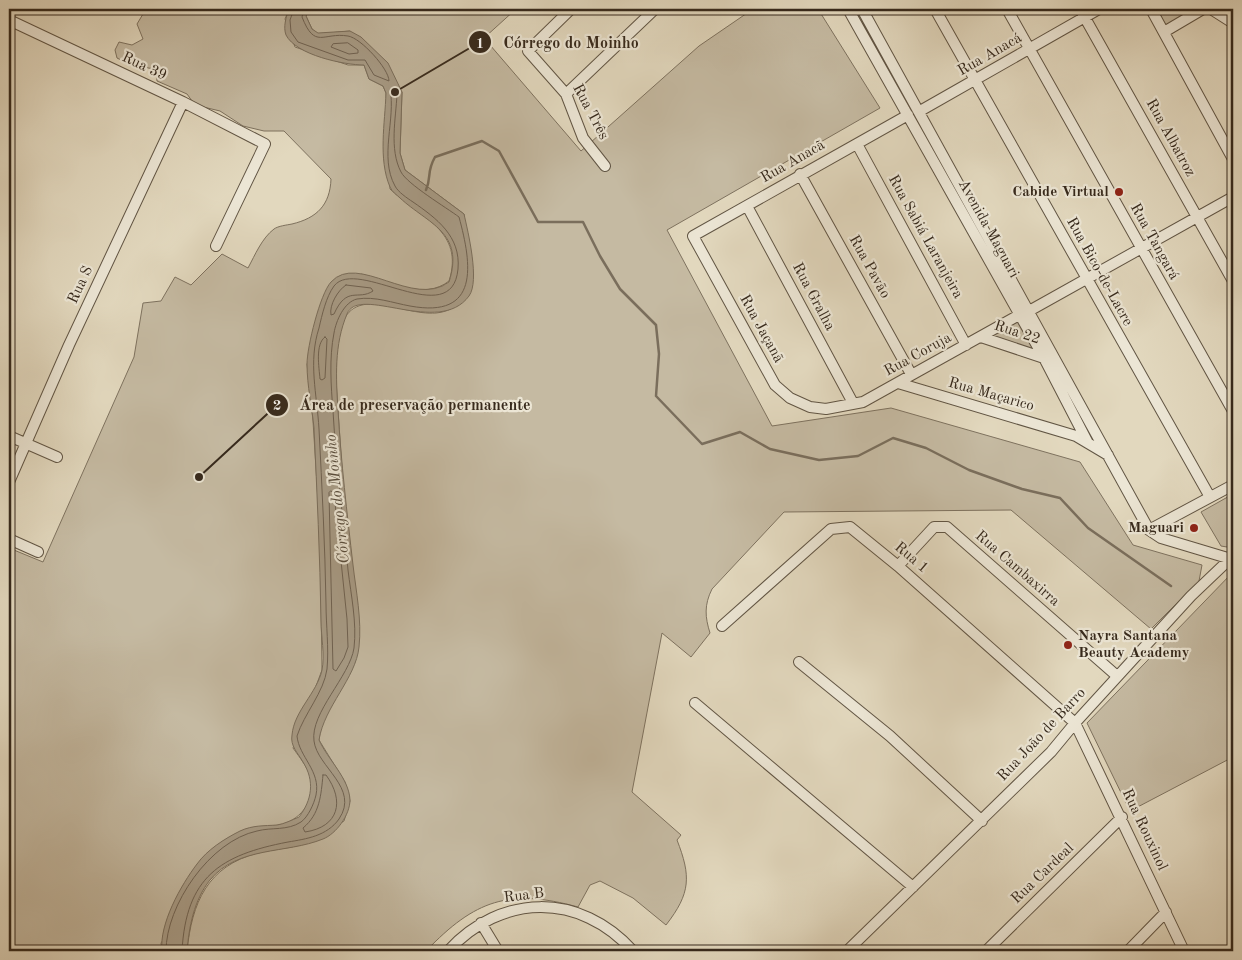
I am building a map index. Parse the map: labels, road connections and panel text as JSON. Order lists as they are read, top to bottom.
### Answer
{
  "streets": {
    "street": [
      "Rua Anacá",
      "Rua 39",
      "Rua Três",
      "Rua Albatroz",
      "Rua Anacã",
      "Avenida Maguari",
      "Rua Sabiá Laranjeira",
      "Rua Tangará",
      "Rua Pavão",
      "Rua Bico-de-Lacre",
      "Rua S",
      "Rua Gralha",
      "Rua Jaçanã",
      "Rua 22",
      "Rua Coruja",
      "Rua Maçarico",
      "Rua 1",
      "Rua Cambaxirra",
      "Rua João de Barro",
      "Rua Rouxinol",
      "Rua Cardeal",
      "Rua B"
    ]
  },
  "crossings": [
    ["Rua Anacá", "Rua Albatroz"],
    ["Rua Anacá", "Avenida Maguari"],
    ["Rua Anacá", "Rua Tangará"],
    ["Rua Anacá", "Rua Bico-de-Lacre"],
    ["Rua 39", "Rua S"],
    ["Rua Anacã", "Avenida Maguari"],
    ["Rua Anacã", "Rua Sabiá Laranjeira"],
    ["Rua Anacã", "Rua Pavão"],
    ["Rua Anacã", "Rua Gralha"],
    ["Rua Anacã", "Rua Jaçanã"],
    ["Avenida Maguari", "Rua 22"],
    ["Avenida Maguari", "Rua Coruja"],
    ["Avenida Maguari", "Rua Maçarico"],
    ["Rua Sabiá Laranjeira", "Rua Coruja"],
    ["Rua Pavão", "Rua Coruja"],
    ["Rua Gralha", "Rua Coruja"],
    ["Rua Jaçanã", "Rua Coruja"],
    ["Rua 22", "Rua Coruja"],
    ["Rua Coruja", "Rua Maçarico"],
    ["Rua 1", "Rua Cambaxirra"],
    ["Rua 1", "Rua João de Barro"],
    ["Rua 1", "Rua Rouxinol"],
    ["Rua Cambaxirra", "Rua João de Barro"],
    ["Rua João de Barro", "Rua Rouxinol"],
    ["Rua Rouxinol", "Rua Cardeal"]
  ],
  "water": ["Córrego do Moinho"],
  "places": [
    "Córrego do Moinho",
    "Cabide Virtual",
    "Área de preservação permanente",
    "Maguari",
    "Nayra Santana Beauty Academy"
  ]
}
